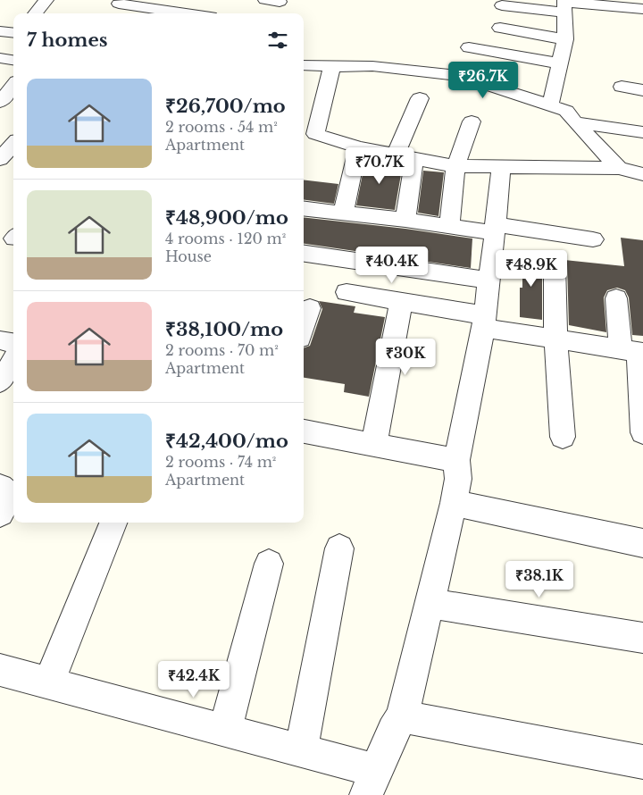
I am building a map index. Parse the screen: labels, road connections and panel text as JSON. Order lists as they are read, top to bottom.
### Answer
{
  "page": {
    "heading": "7 homes",
    "price": [
      "₹26.7K",
      "₹70.7K",
      "₹40.4K",
      "₹48.9K",
      "₹30K",
      "₹38.1K",
      "₹42.4K"
    ],
    "list": [
      {
        "name": "₹26,700/mo",
        "note": "2 rooms · 54 m² · Apartment"
      },
      {
        "name": "₹48,900/mo",
        "note": "4 rooms · 120 m² · House"
      },
      {
        "name": "₹38,100/mo",
        "note": "2 rooms · 70 m² · Apartment"
      },
      {
        "name": "₹42,400/mo",
        "note": "2 rooms · 74 m² · Apartment"
      }
    ]
  }
}
